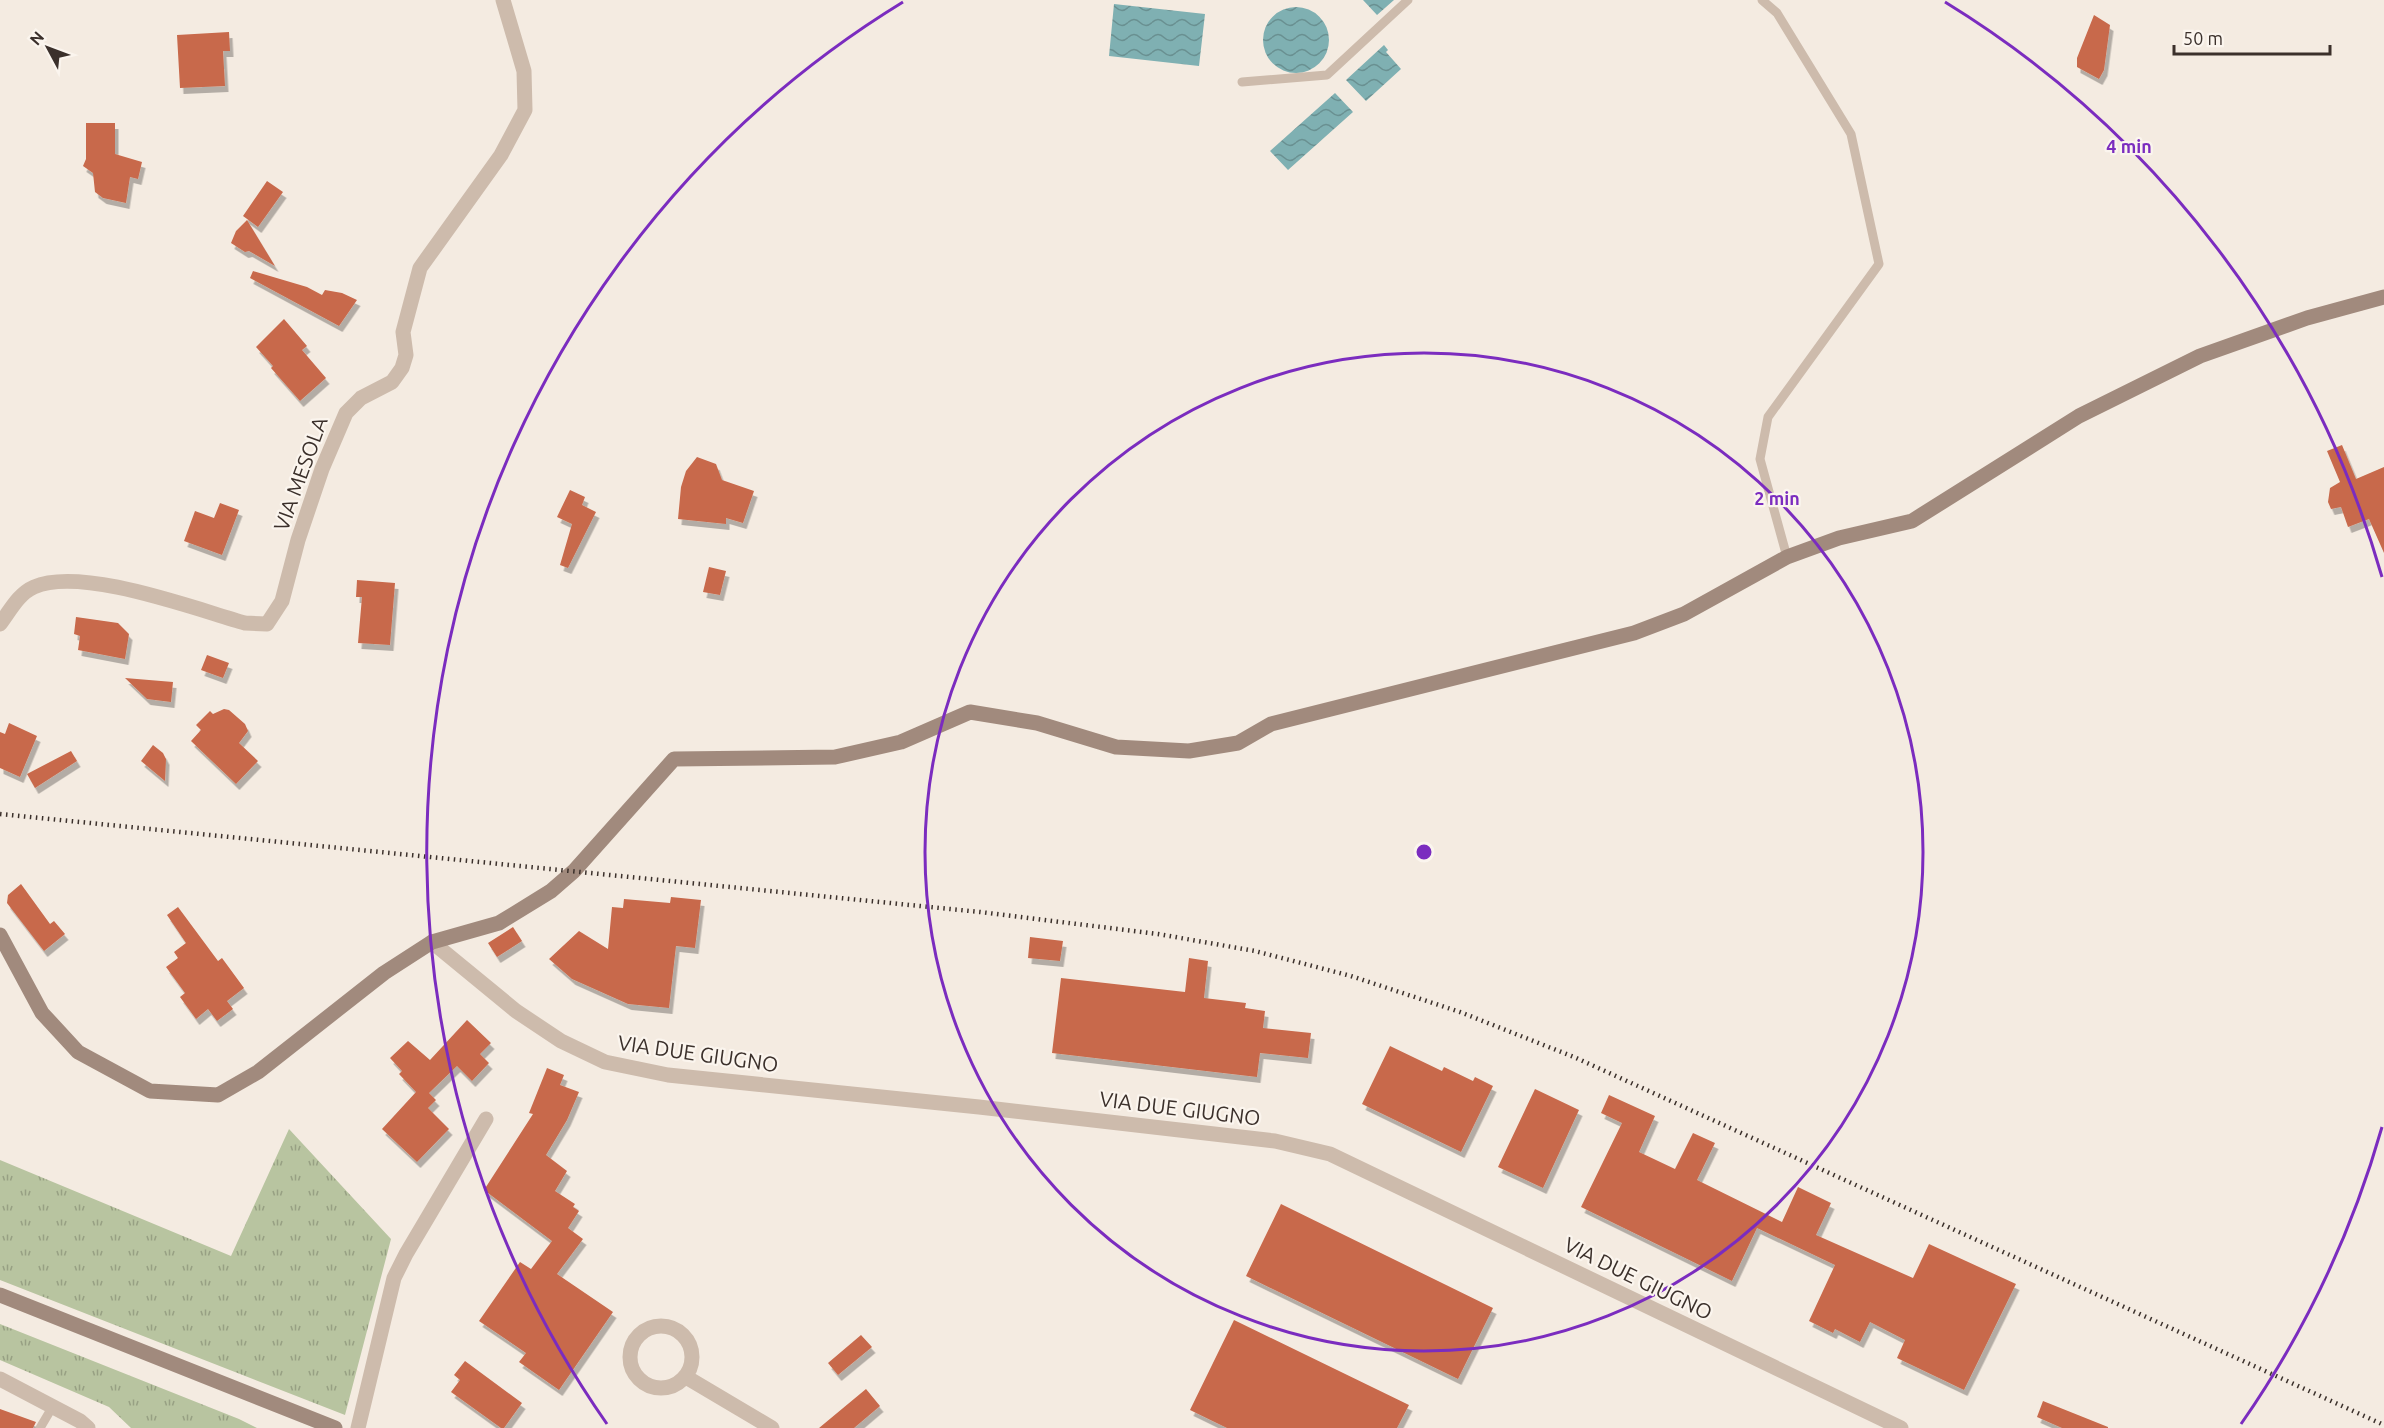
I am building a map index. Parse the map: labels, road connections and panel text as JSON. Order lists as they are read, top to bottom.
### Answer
{
  "streets": {
    "street": ["VIA MESOLA", "VIA DUE GIUGNO"]
  },
  "scale_bar": "50 m",
  "north": "top left",
  "rings": ["4 min", "2 min"]
}
